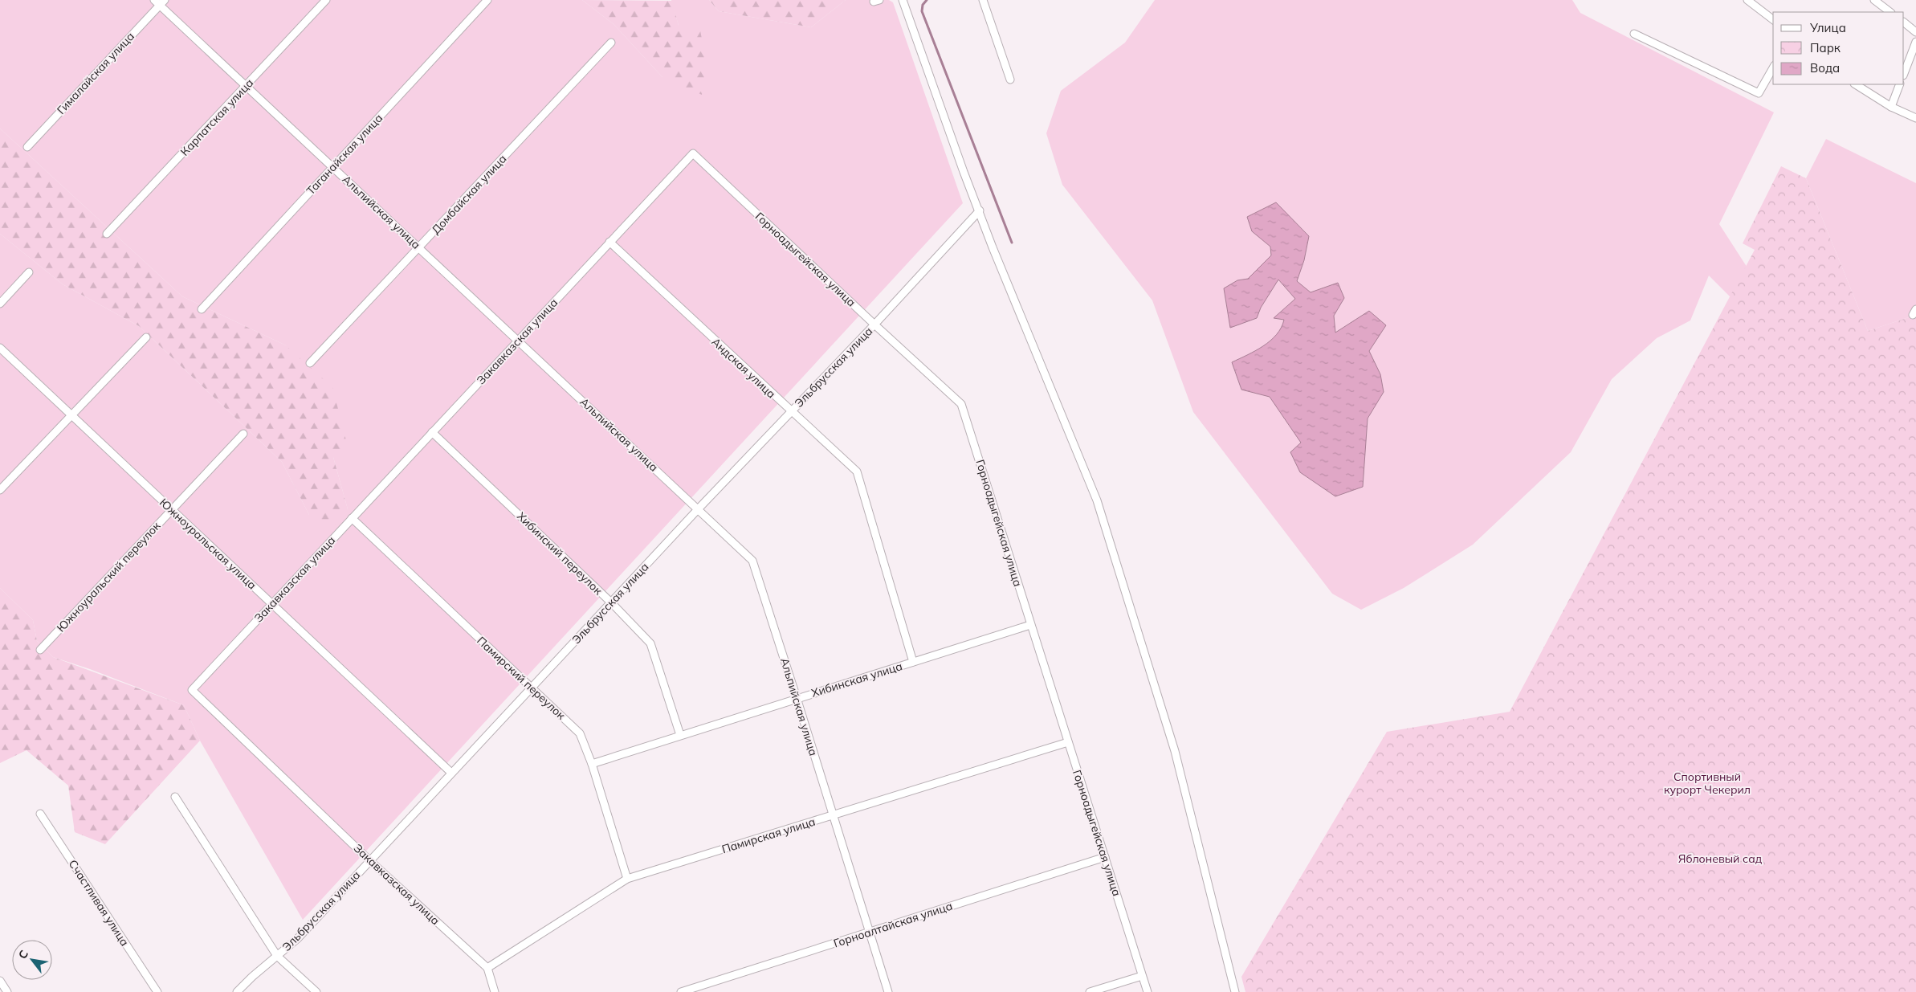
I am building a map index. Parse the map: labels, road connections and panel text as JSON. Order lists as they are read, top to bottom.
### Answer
{
  "streets": {
    "street": [
      "Гималайская улица",
      "Карпатская улица",
      "Таганайская улица",
      "Домбайская улица",
      "Альпийская улица",
      "Горноадыгейская улица",
      "Закавказская улица",
      "Эльбрусская улица",
      "Андская улица",
      "Южноуральская улица",
      "Хибинский переулок",
      "Южноуральский переулок",
      "Памирский переулок",
      "Хибинская улица",
      "Памирская улица",
      "Счастливая улица",
      "Горноалтайская улица"
    ]
  },
  "crossings": [
    ["Гималайская улица", "Альпийская улица"],
    ["Карпатская улица", "Альпийская улица"],
    ["Таганайская улица", "Альпийская улица"],
    ["Домбайская улица", "Альпийская улица"],
    ["Альпийская улица", "Закавказская улица"],
    ["Альпийская улица", "Эльбрусская улица"],
    ["Альпийская улица", "Хибинская улица"],
    ["Альпийская улица", "Памирская улица"],
    ["Альпийская улица", "Горноалтайская улица"],
    ["Горноадыгейская улица", "Закавказская улица"],
    ["Горноадыгейская улица", "Эльбрусская улица"],
    ["Горноадыгейская улица", "Хибинская улица"],
    ["Горноадыгейская улица", "Памирская улица"],
    ["Горноадыгейская улица", "Горноалтайская улица"],
    ["Закавказская улица", "Эльбрусская улица"],
    ["Закавказская улица", "Андская улица"],
    ["Закавказская улица", "Южноуральская улица"],
    ["Закавказская улица", "Хибинский переулок"],
    ["Закавказская улица", "Памирский переулок"],
    ["Закавказская улица", "Памирская улица"],
    ["Эльбрусская улица", "Андская улица"],
    ["Эльбрусская улица", "Южноуральская улица"],
    ["Эльбрусская улица", "Хибинский переулок"],
    ["Эльбрусская улица", "Памирский переулок"],
    ["Андская улица", "Хибинская улица"],
    ["Южноуральская улица", "Южноуральский переулок"],
    ["Хибинский переулок", "Хибинская улица"],
    ["Памирский переулок", "Хибинская улица"],
    ["Памирский переулок", "Памирская улица"]
  ],
  "parks": ["Спортивный курорт Чекерил", "Яблоневый сад"],
  "legend": ["Улица", "Парк", "Вода"],
  "north": "top left"
}
